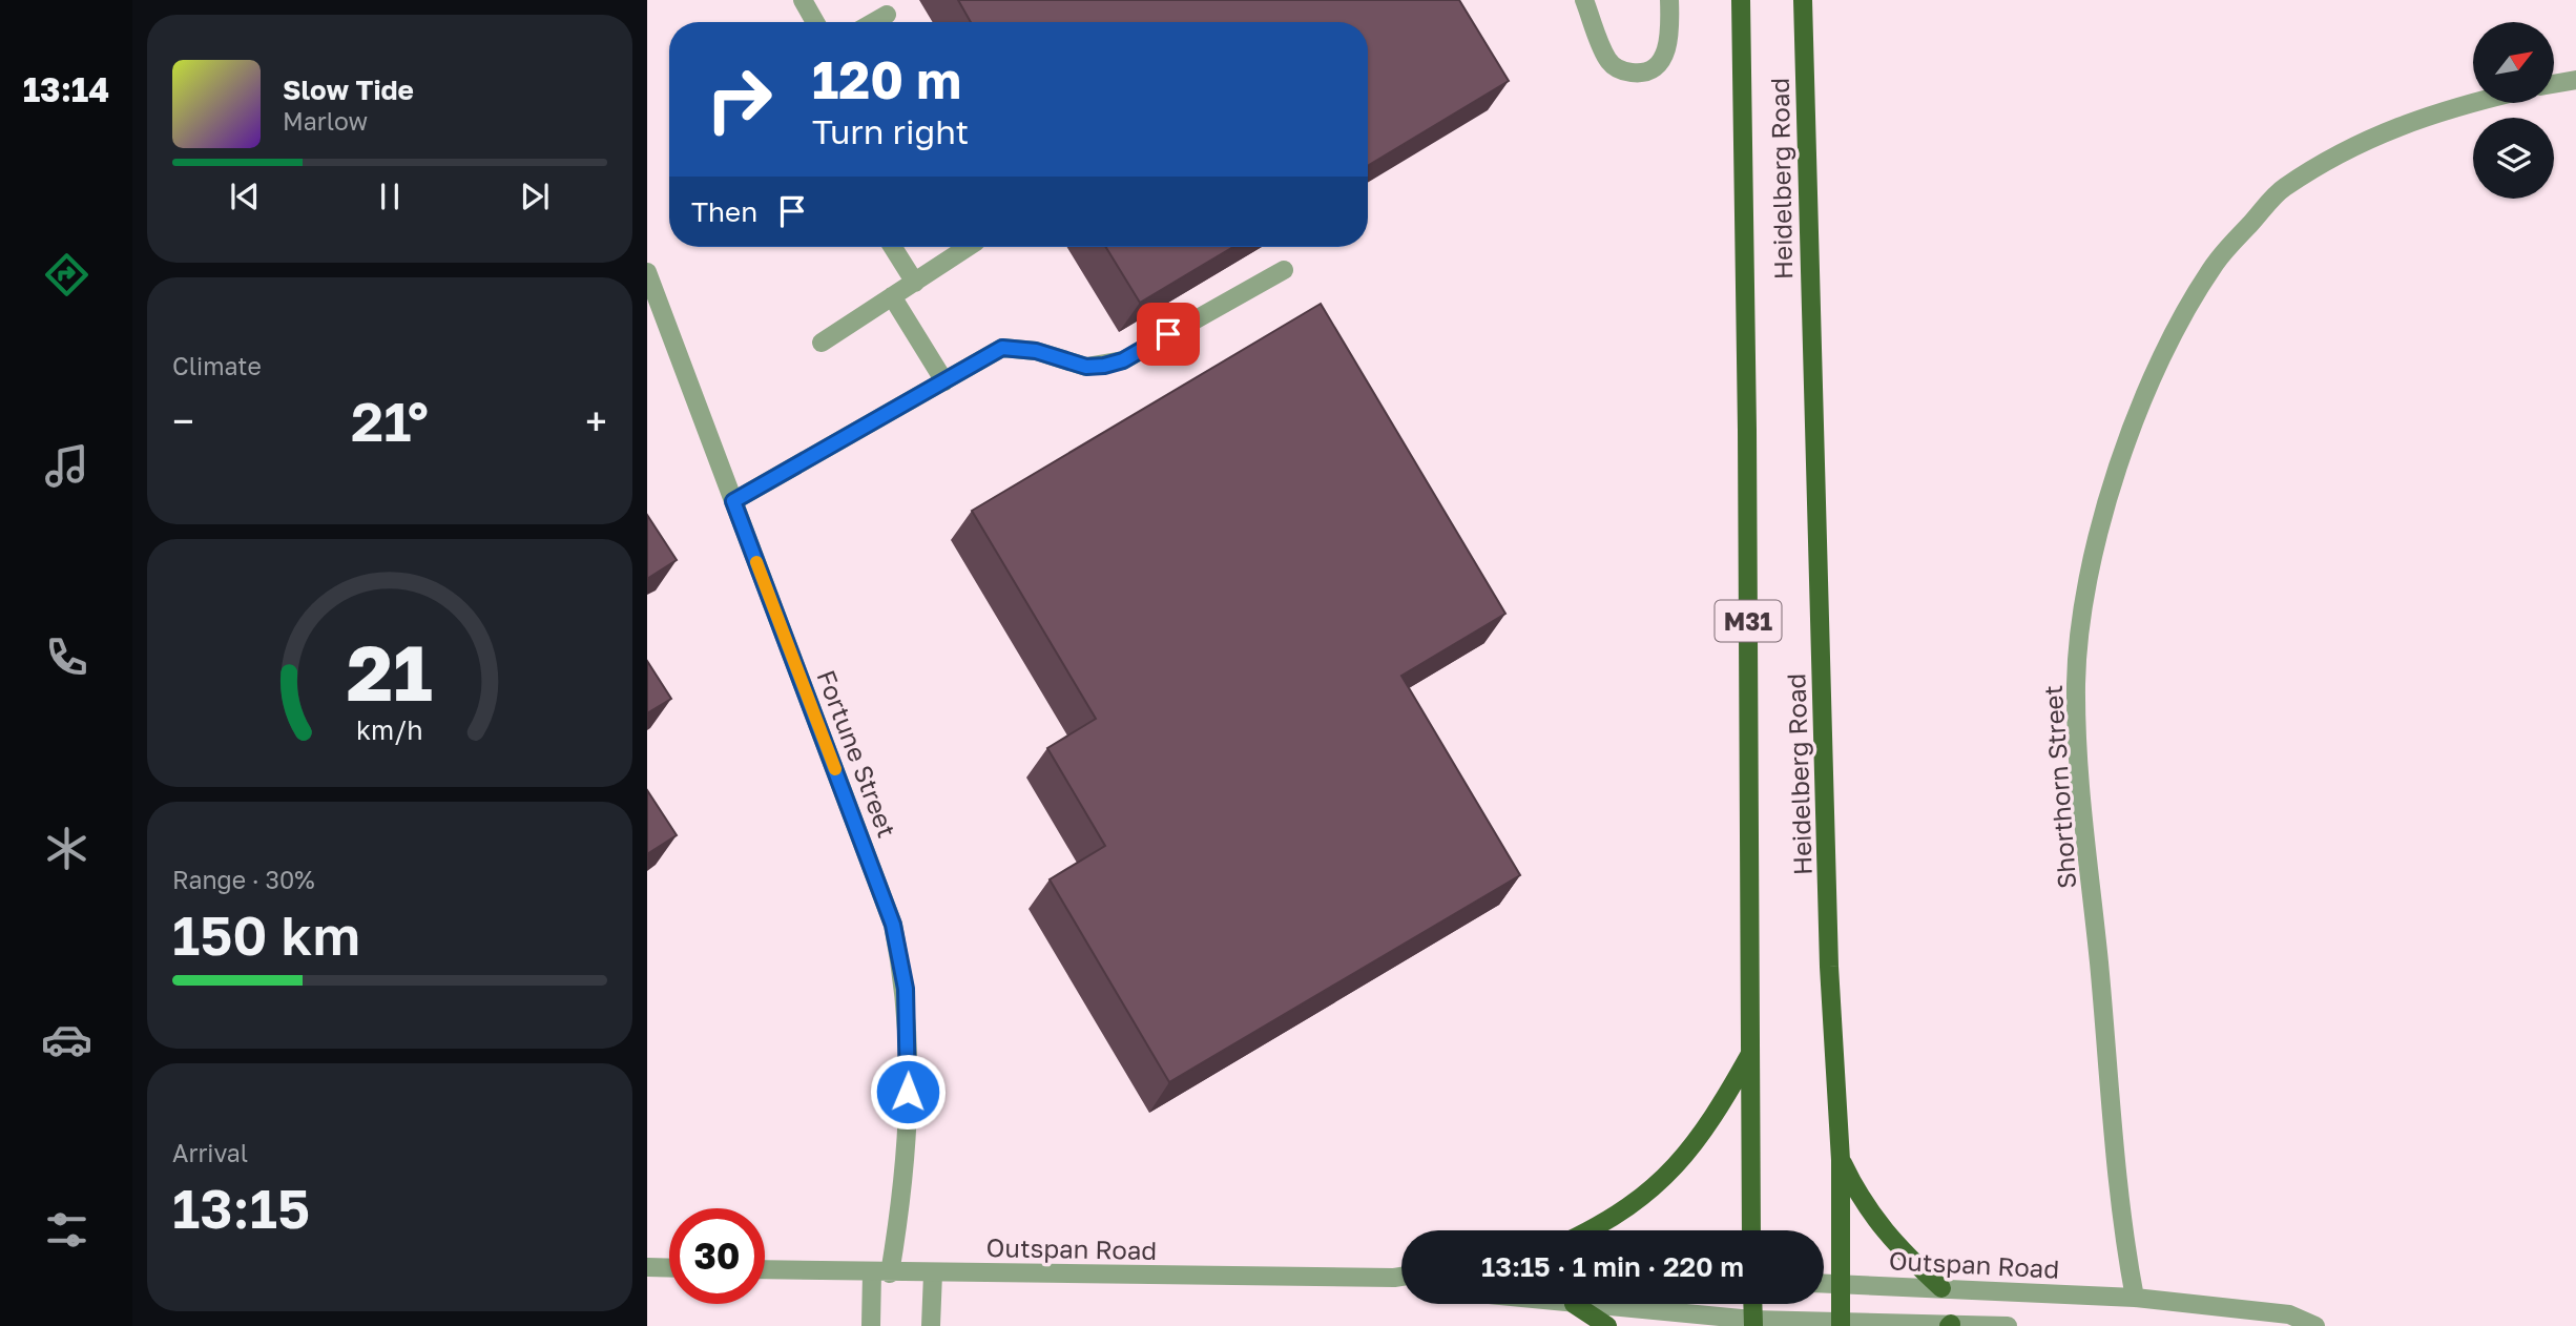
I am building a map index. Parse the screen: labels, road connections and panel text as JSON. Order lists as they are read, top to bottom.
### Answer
{
  "streets": {
    "main road": ["Heidelberg Road", "M31"],
    "street": ["Fortune Street", "Shorthorn Street", "Outspan Road"]
  },
  "crossings": [
    ["Heidelberg Road", "Outspan Road"],
    ["Fortune Street", "Outspan Road"],
    ["Shorthorn Street", "Outspan Road"]
  ],
  "north": "top right",
  "page": {
    "tabs": "13:14",
    "turn": ["120 m", "Turn right"],
    "song": ["Slow Tide", "Marlow"],
    "then": "Then",
    "tile": [
      "Climate",
      ["Range · 30%", "150 km"],
      ["Arrival", "13:15"]
    ],
    "heat": ["−", "21°", "+"],
    "limit": "30",
    "trip": "13:15 · 1 min · 220 m",
    "gauge": ["21", "km/h"]
  }
}
